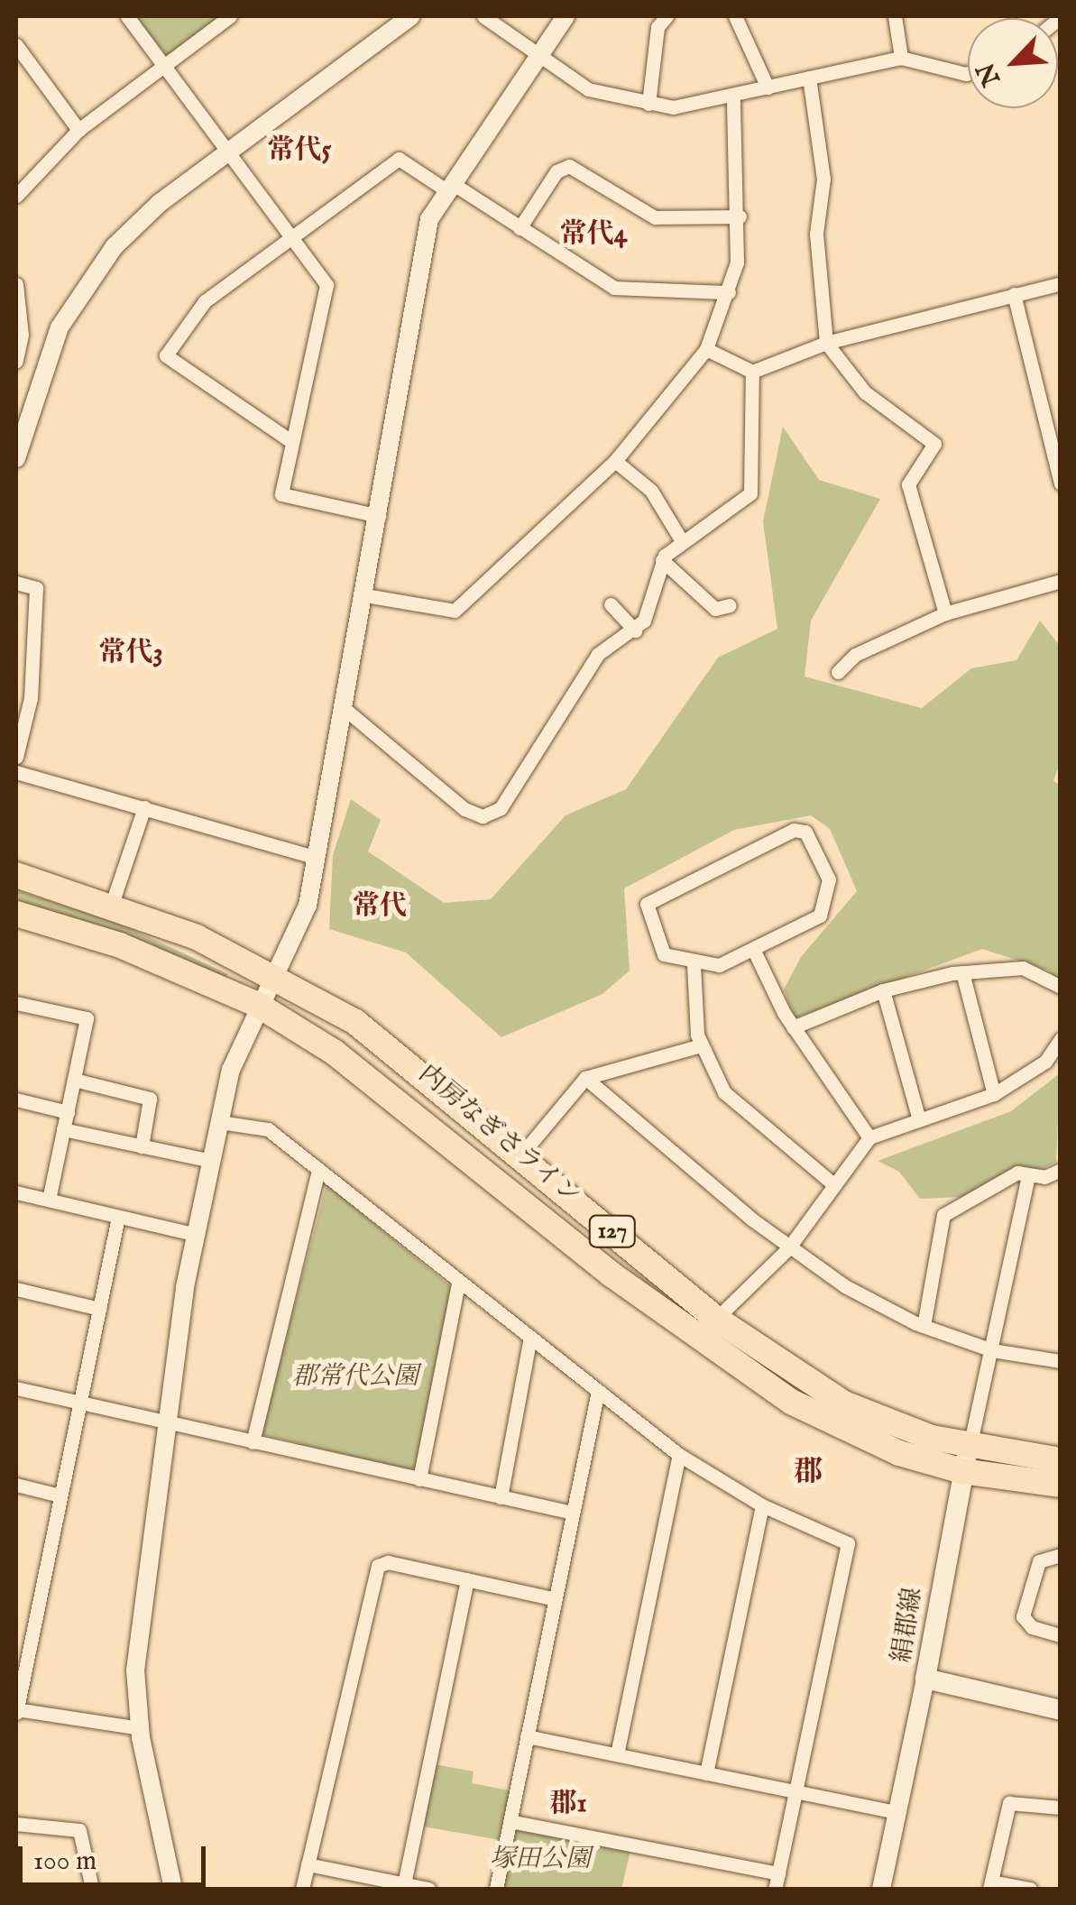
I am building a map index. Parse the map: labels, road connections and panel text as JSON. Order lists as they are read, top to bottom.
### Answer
{
  "streets": {
    "highway": ["内房なぎさライン", "127"],
    "main road": ["絹郡線"]
  },
  "crossings": [
    ["内房なぎさライン", "絹郡線"]
  ],
  "districts": [
    "常代5",
    "常代4",
    "常代3",
    "常代",
    "郡",
    "郡1"
  ],
  "parks": ["郡常代公園", "塚田公園"],
  "scale_bar": "100 m",
  "north": "bottom left"
}
